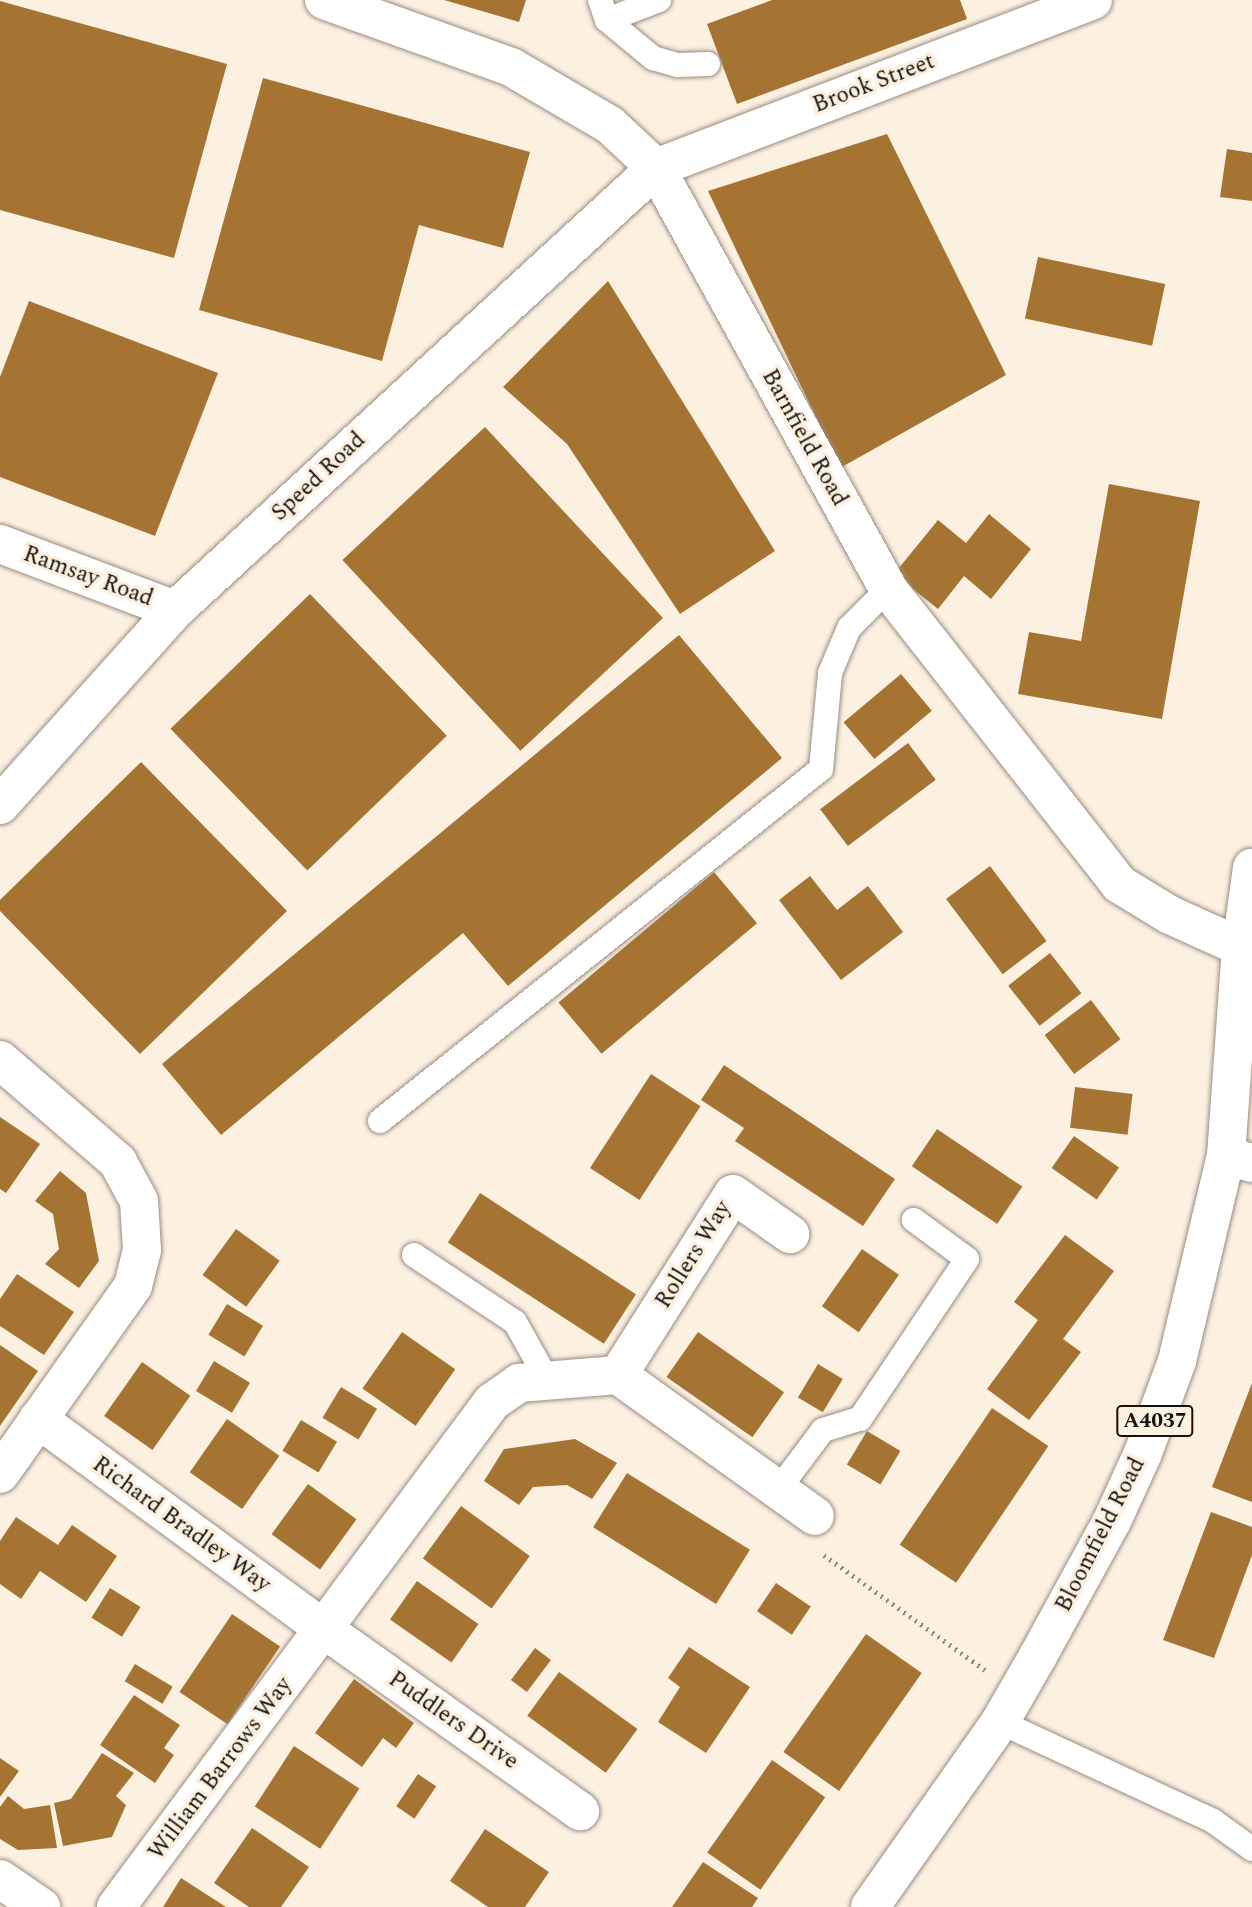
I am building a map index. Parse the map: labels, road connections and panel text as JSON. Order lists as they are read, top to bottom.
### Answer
{
  "streets": {
    "street": [
      "Brook Street",
      "Barnfield Road",
      "Speed Road",
      "Ramsay Road",
      "Rollers Way",
      "A4037",
      "Richard Bradley Way",
      "Bloomfield Road",
      "Puddlers Drive",
      "William Barrows Way"
    ]
  },
  "crossings": [
    ["Brook Street", "Barnfield Road"],
    ["Brook Street", "Speed Road"],
    ["Barnfield Road", "Speed Road"],
    ["Barnfield Road", "Bloomfield Road"],
    ["Speed Road", "Ramsay Road"],
    ["Rollers Way", "William Barrows Way"],
    ["Richard Bradley Way", "Puddlers Drive"],
    ["Richard Bradley Way", "William Barrows Way"],
    ["Puddlers Drive", "William Barrows Way"]
  ]
}
